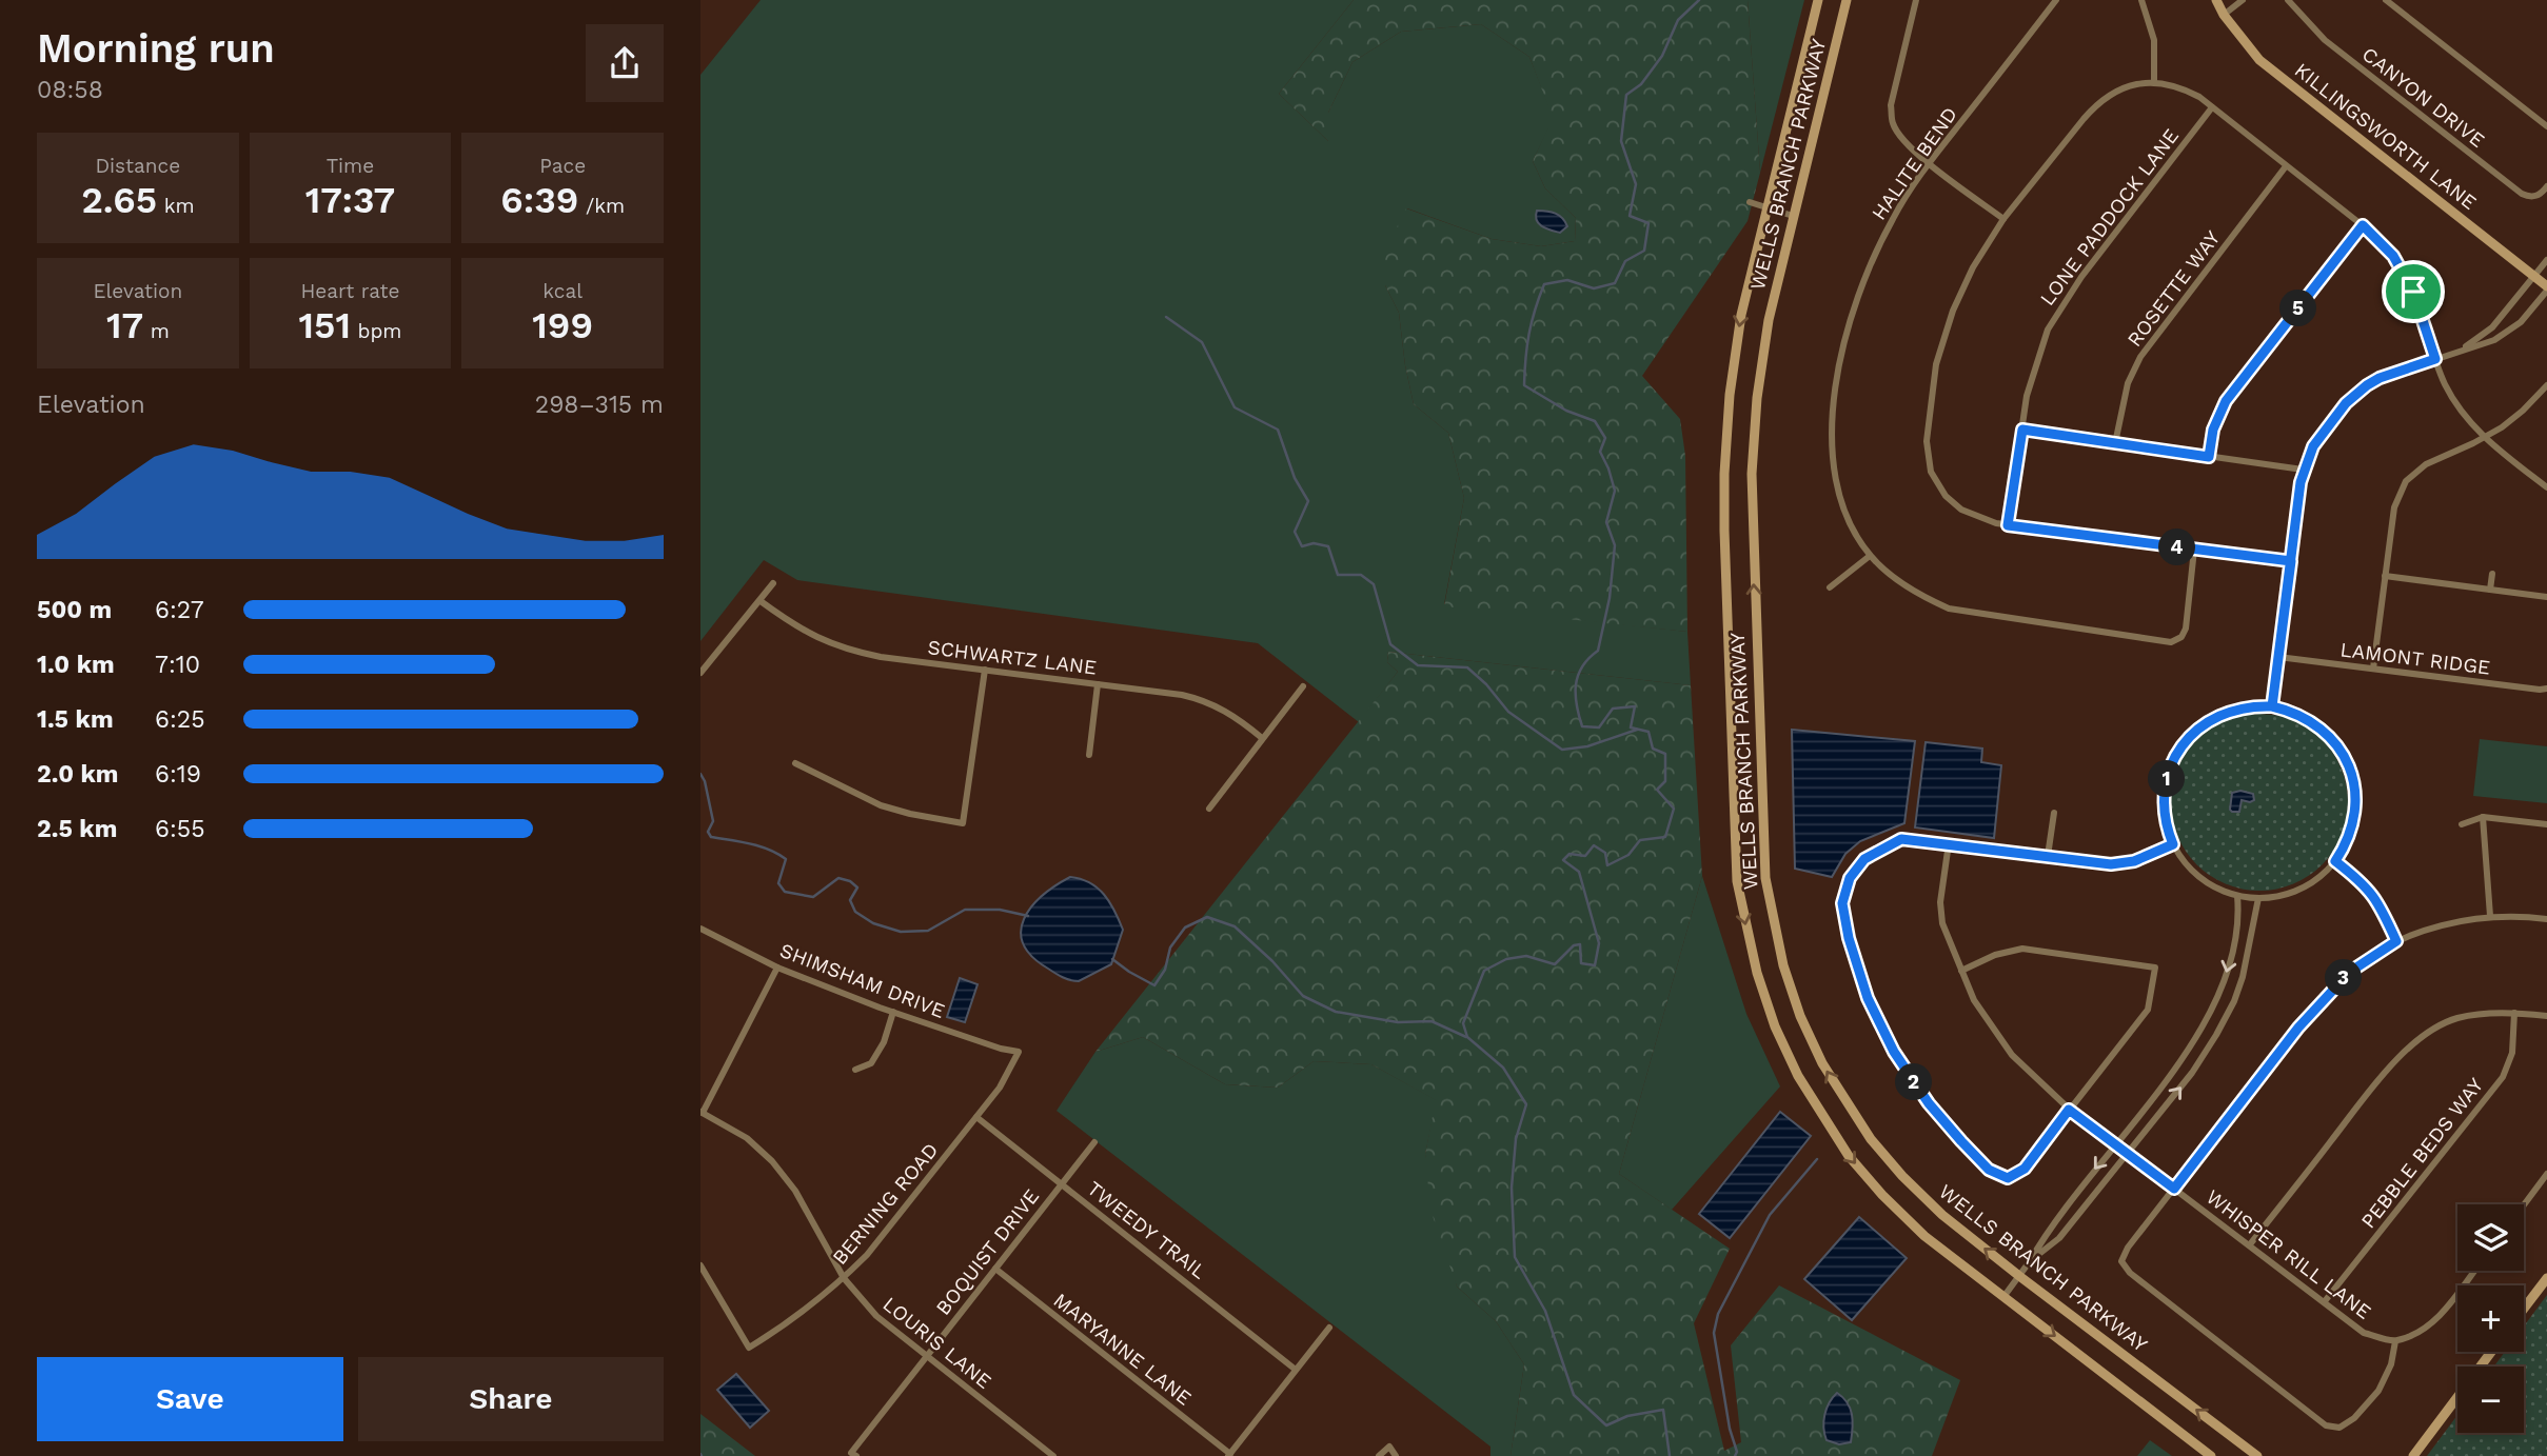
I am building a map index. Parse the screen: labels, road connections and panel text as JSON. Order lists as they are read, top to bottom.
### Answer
{
  "streets": {
    "street": [
      "CANYON DRIVE",
      "KILLINGSWORTH LANE",
      "HALITE BEND",
      "WELLS BRANCH PARKWAY",
      "LONE PADDOCK LANE",
      "ROSETTE WAY",
      "SCHWARTZ LANE",
      "LAMONT RIDGE",
      "SHIMSHAM DRIVE",
      "PEBBLE BEDS WAY",
      "BERNING ROAD",
      "TWEEDY TRAIL",
      "BOQUIST DRIVE",
      "WHISPER RILL LANE",
      "LOURIS LANE",
      "MARYANNE LANE"
    ]
  },
  "crossings": [
    ["SHIMSHAM DRIVE", "BERNING ROAD"],
    ["PEBBLE BEDS WAY", "WHISPER RILL LANE"],
    ["BERNING ROAD", "TWEEDY TRAIL"],
    ["BERNING ROAD", "LOURIS LANE"],
    ["TWEEDY TRAIL", "BOQUIST DRIVE"],
    ["BOQUIST DRIVE", "LOURIS LANE"],
    ["BOQUIST DRIVE", "MARYANNE LANE"]
  ],
  "page": {
    "heading": ["Morning run", "08:58"],
    "stats": [
      ["Distance", "2.65 km"],
      ["Time", "17:37"],
      ["Pace", "6:39 /km"],
      ["Elevation", "17 m"],
      ["Heart rate", "151 bpm"],
      ["kcal", "199"]
    ],
    "pins": [
      "5",
      "4",
      "1",
      "3",
      "2"
    ],
    "chart": ["Elevation", "298–315 m"],
    "list": [
      {
        "name": "500 m",
        "note": "6:27"
      },
      {
        "name": "1.0 km",
        "note": "7:10"
      },
      {
        "name": "1.5 km",
        "note": "6:25"
      },
      {
        "name": "2.0 km",
        "note": "6:19"
      },
      {
        "name": "2.5 km",
        "note": "6:55"
      }
    ],
    "map_buttons": ["+", "−"],
    "buttons": ["Save", "Share"]
  }
}
